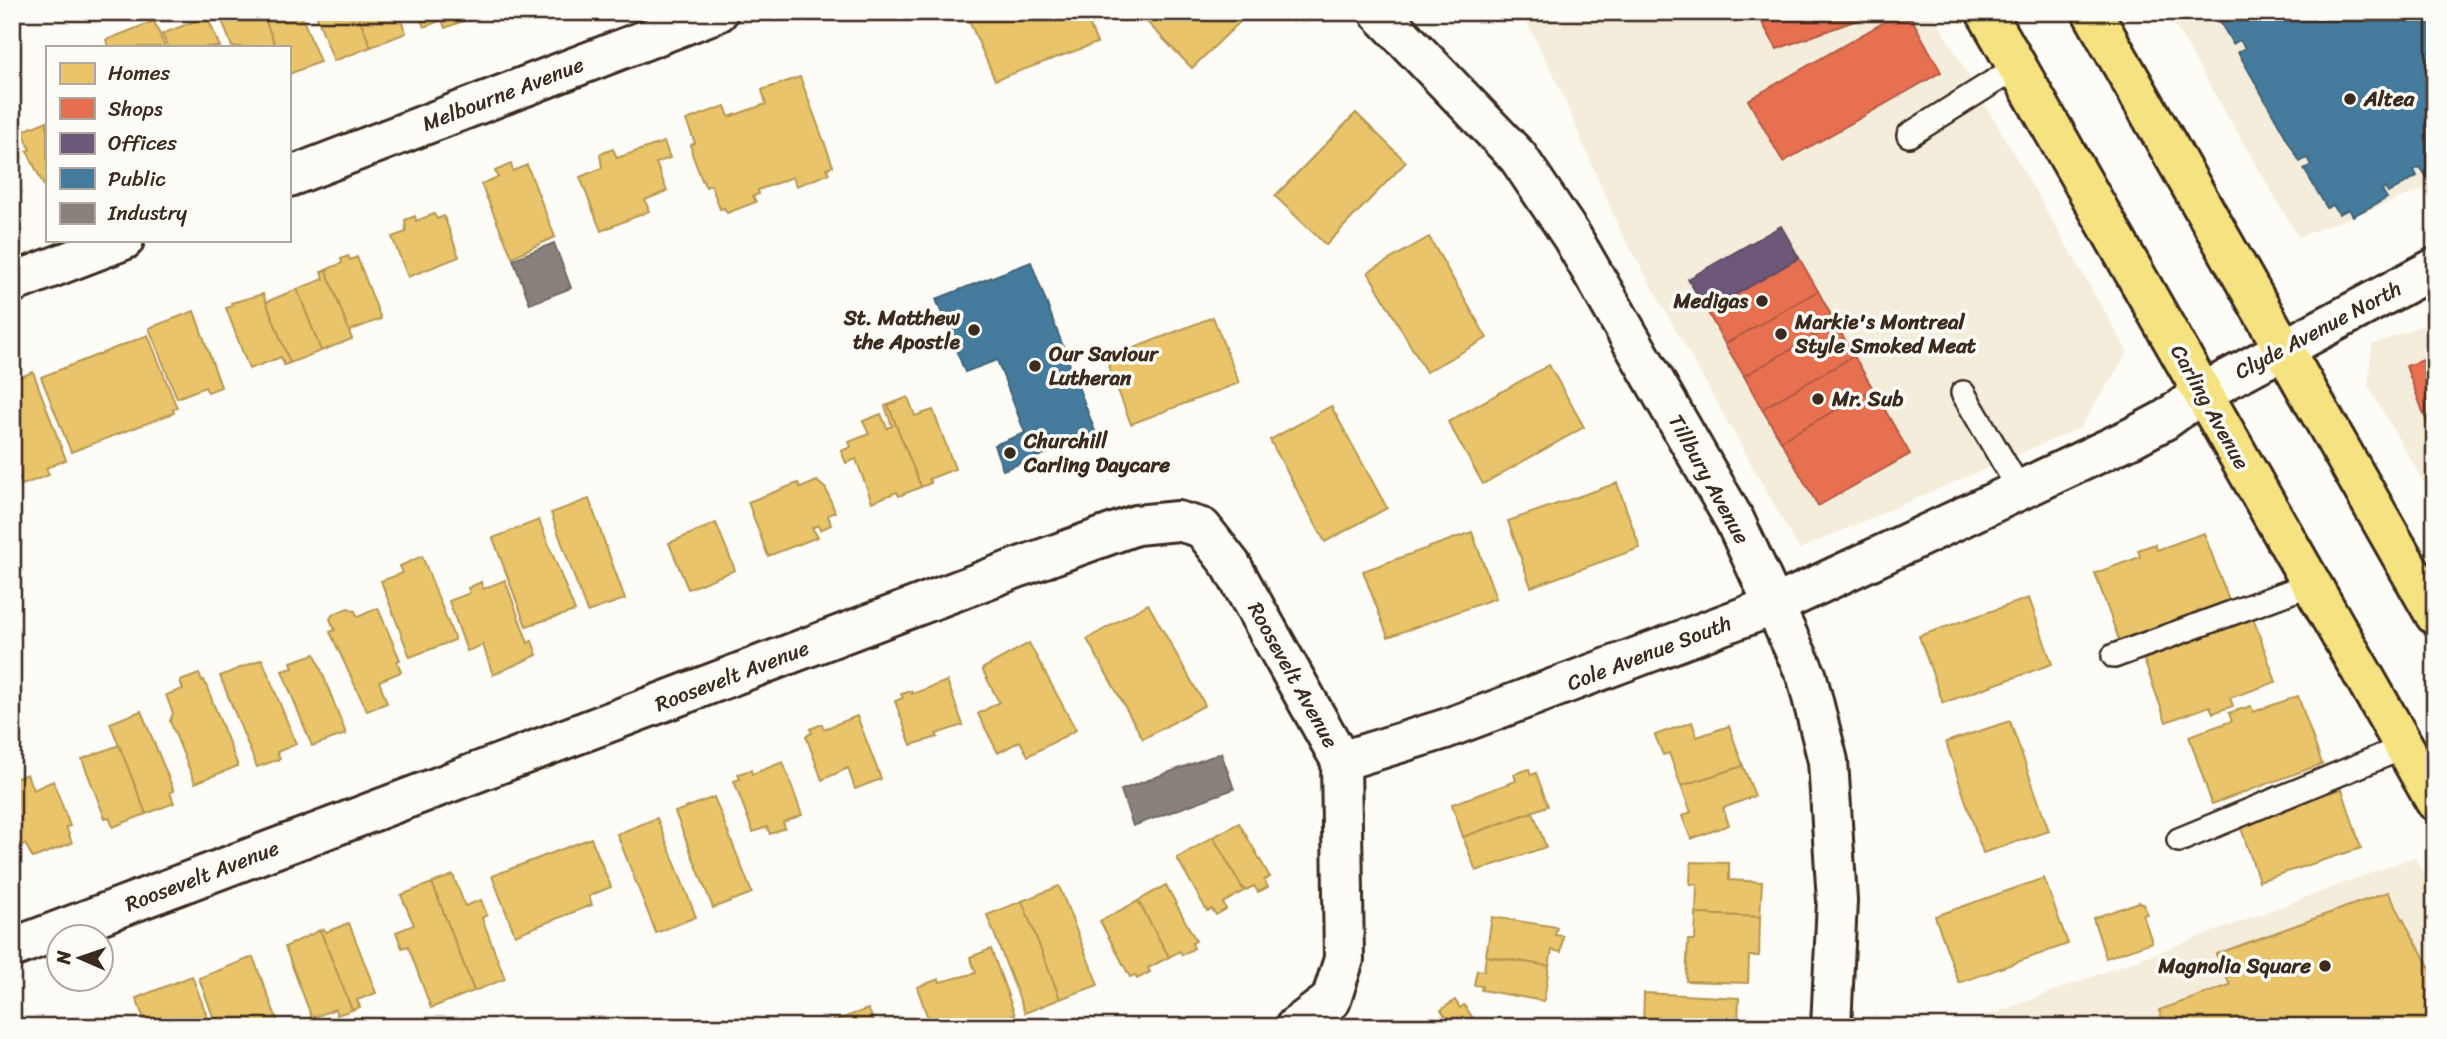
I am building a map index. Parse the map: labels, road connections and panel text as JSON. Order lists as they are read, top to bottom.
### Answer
{
  "streets": {
    "main road": ["Carling Avenue"],
    "street": [
      "Melbourne Avenue",
      "Clyde Avenue North",
      "Tillbury Avenue",
      "Cole Avenue South",
      "Roosevelt Avenue"
    ]
  },
  "crossings": [
    ["Clyde Avenue North", "Carling Avenue"],
    ["Clyde Avenue North", "Cole Avenue South"],
    ["Carling Avenue", "Cole Avenue South"],
    ["Tillbury Avenue", "Cole Avenue South"],
    ["Cole Avenue South", "Roosevelt Avenue"]
  ],
  "places": [
    "Altea",
    "Medigas",
    "St. Matthew the Apostle",
    "Markie's Montreal Style Smoked Meat",
    "Our Saviour Lutheran",
    "Mr. Sub",
    "Churchill Carling Daycare",
    "Magnolia Square"
  ],
  "legend": [
    "Homes",
    "Shops",
    "Offices",
    "Public",
    "Industry"
  ],
  "north": "left"
}
